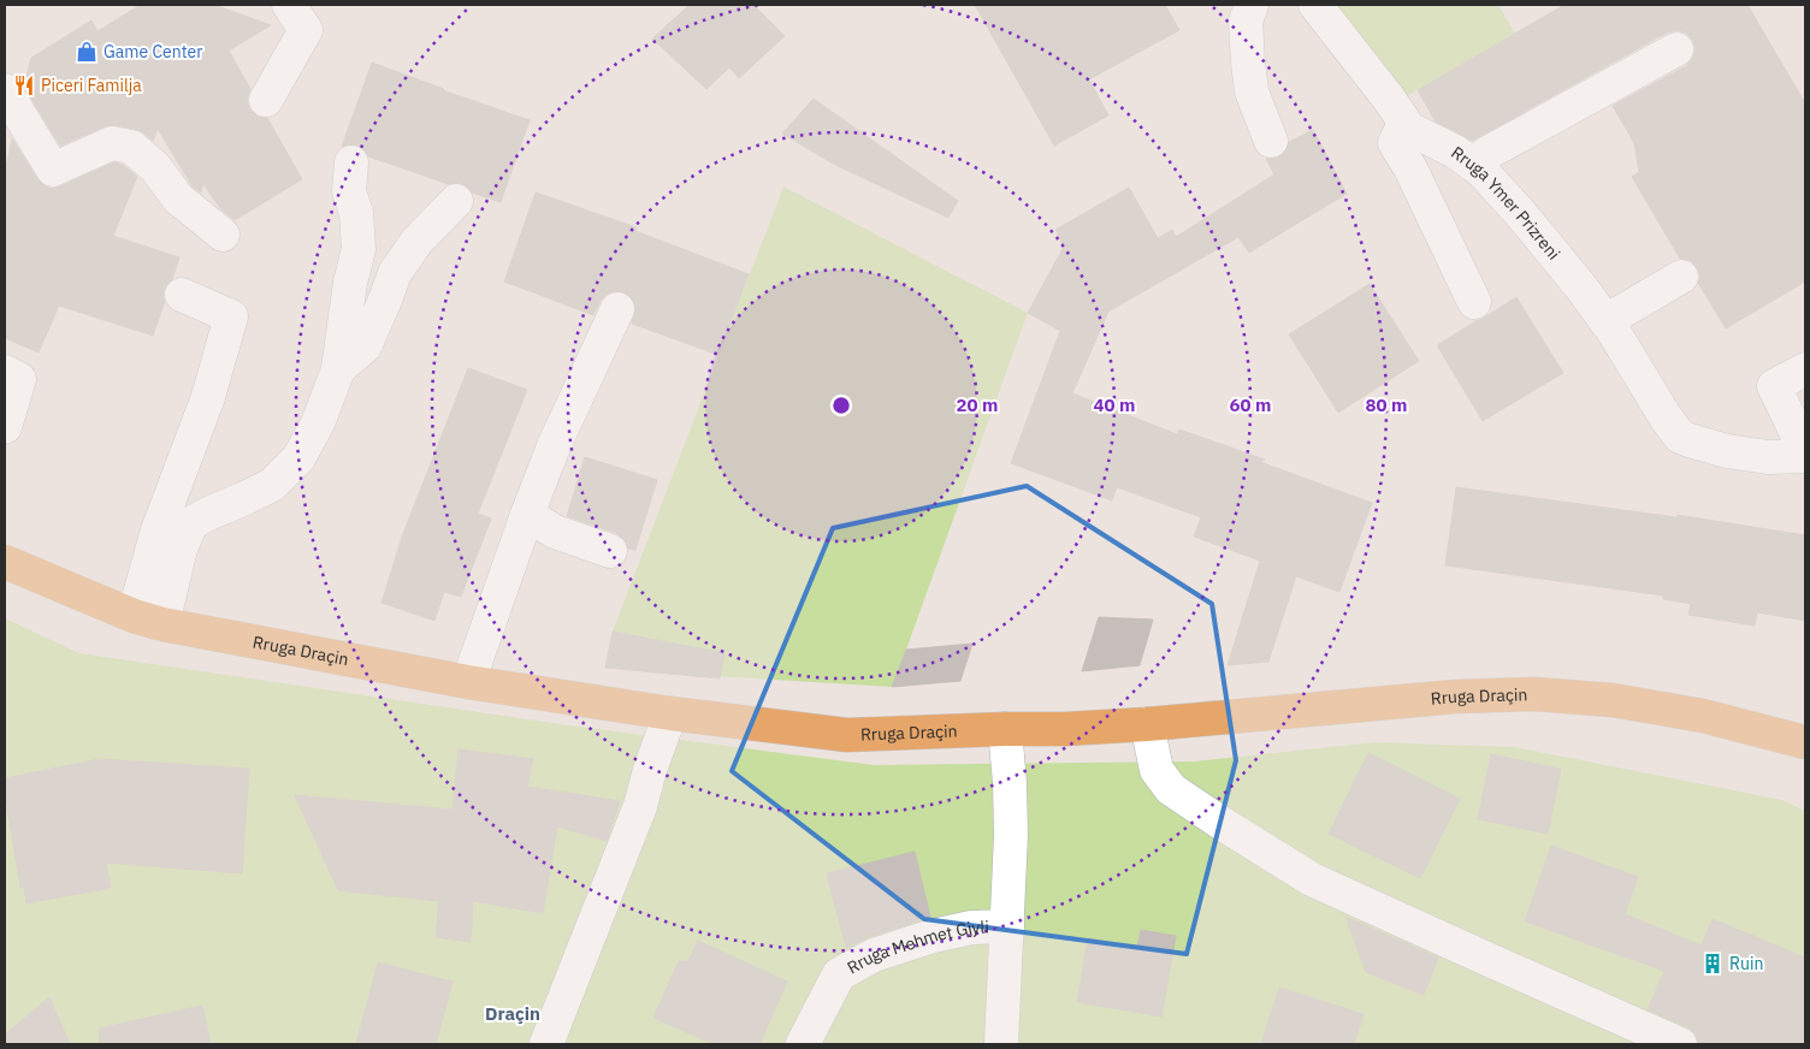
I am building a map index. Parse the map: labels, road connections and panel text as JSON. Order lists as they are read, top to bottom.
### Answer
{
  "streets": {
    "main road": ["Rruga Draçin"],
    "street": ["Rruga Ymer Prizreni", "Rruga Mehmet Gjyli"]
  },
  "crossings": [
    ["Rruga Draçin", "Rruga Mehmet Gjyli"]
  ],
  "districts": ["Draçin"],
  "places": {
    "shop": ["Game Center"],
    "restaurant": ["Piceri Familja"],
    "building": ["Ruin"]
  },
  "rings": [
    "20 m",
    "40 m",
    "60 m",
    "80 m"
  ]
}
